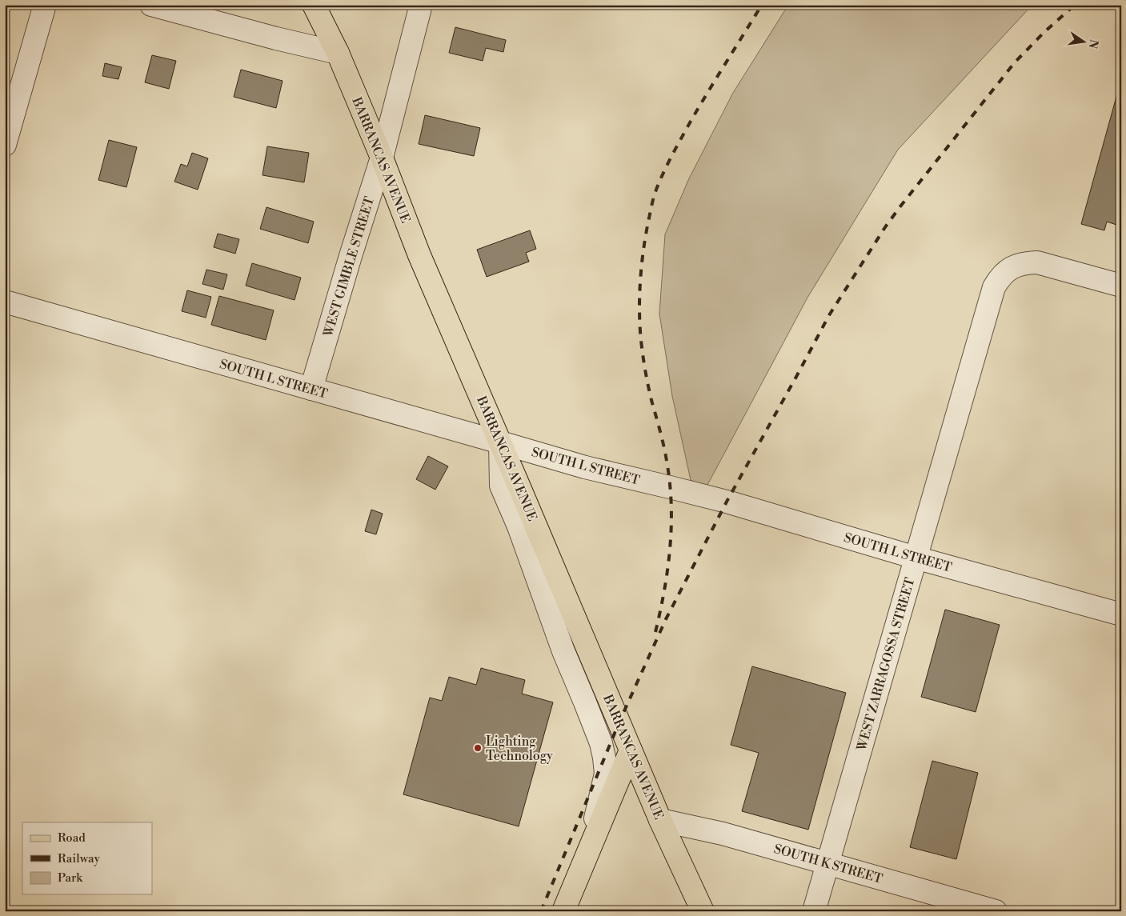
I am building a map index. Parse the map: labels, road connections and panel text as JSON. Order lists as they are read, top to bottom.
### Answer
{
  "streets": {
    "main road": ["BARRANCAS AVENUE"],
    "street": [
      "WEST GIMBLE STREET",
      "SOUTH L STREET",
      "WEST ZARRAGOSSA STREET",
      "SOUTH K STREET"
    ]
  },
  "crossings": [
    ["BARRANCAS AVENUE", "WEST GIMBLE STREET"],
    ["BARRANCAS AVENUE", "SOUTH L STREET"],
    ["BARRANCAS AVENUE", "SOUTH K STREET"],
    ["WEST GIMBLE STREET", "SOUTH L STREET"],
    ["SOUTH L STREET", "WEST ZARRAGOSSA STREET"],
    ["WEST ZARRAGOSSA STREET", "SOUTH K STREET"]
  ],
  "places": ["Lighting Technology"],
  "legend": ["Road", "Railway", "Park"],
  "north": "right"
}
